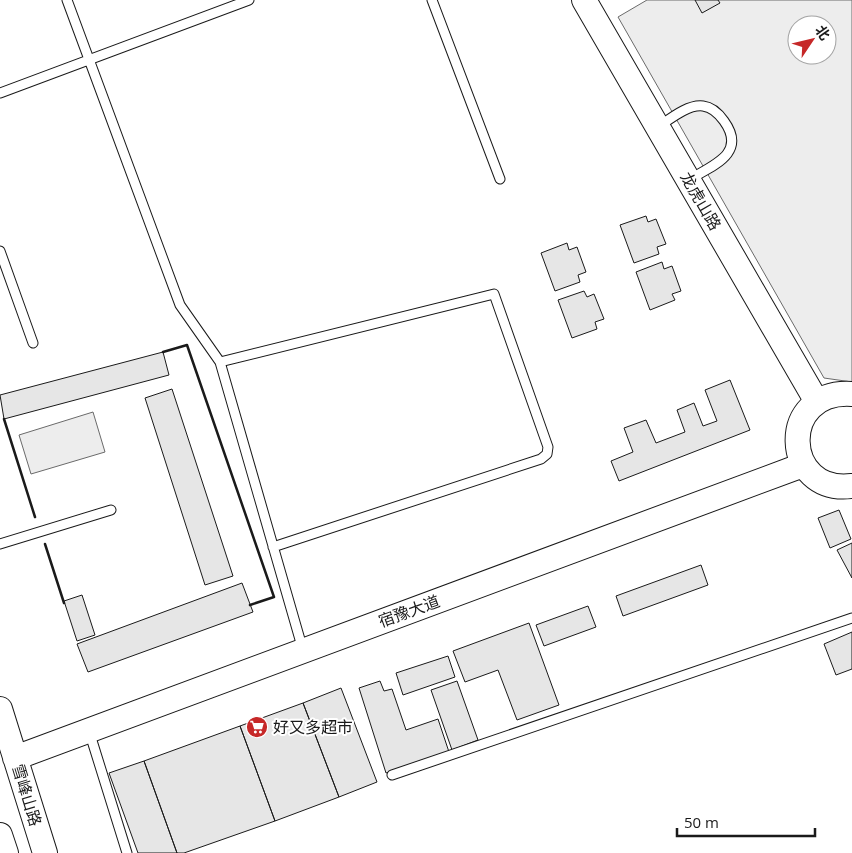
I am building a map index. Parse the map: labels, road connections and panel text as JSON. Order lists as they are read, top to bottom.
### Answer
{
  "streets": {
    "street": ["龙虎山路", "宿豫大道", "雪峰山路"]
  },
  "crossings": [
    ["宿豫大道", "雪峰山路"]
  ],
  "places": {
    "supermarket": ["好又多超市"]
  },
  "scale_bar": "50 m",
  "north": "top right"
}
